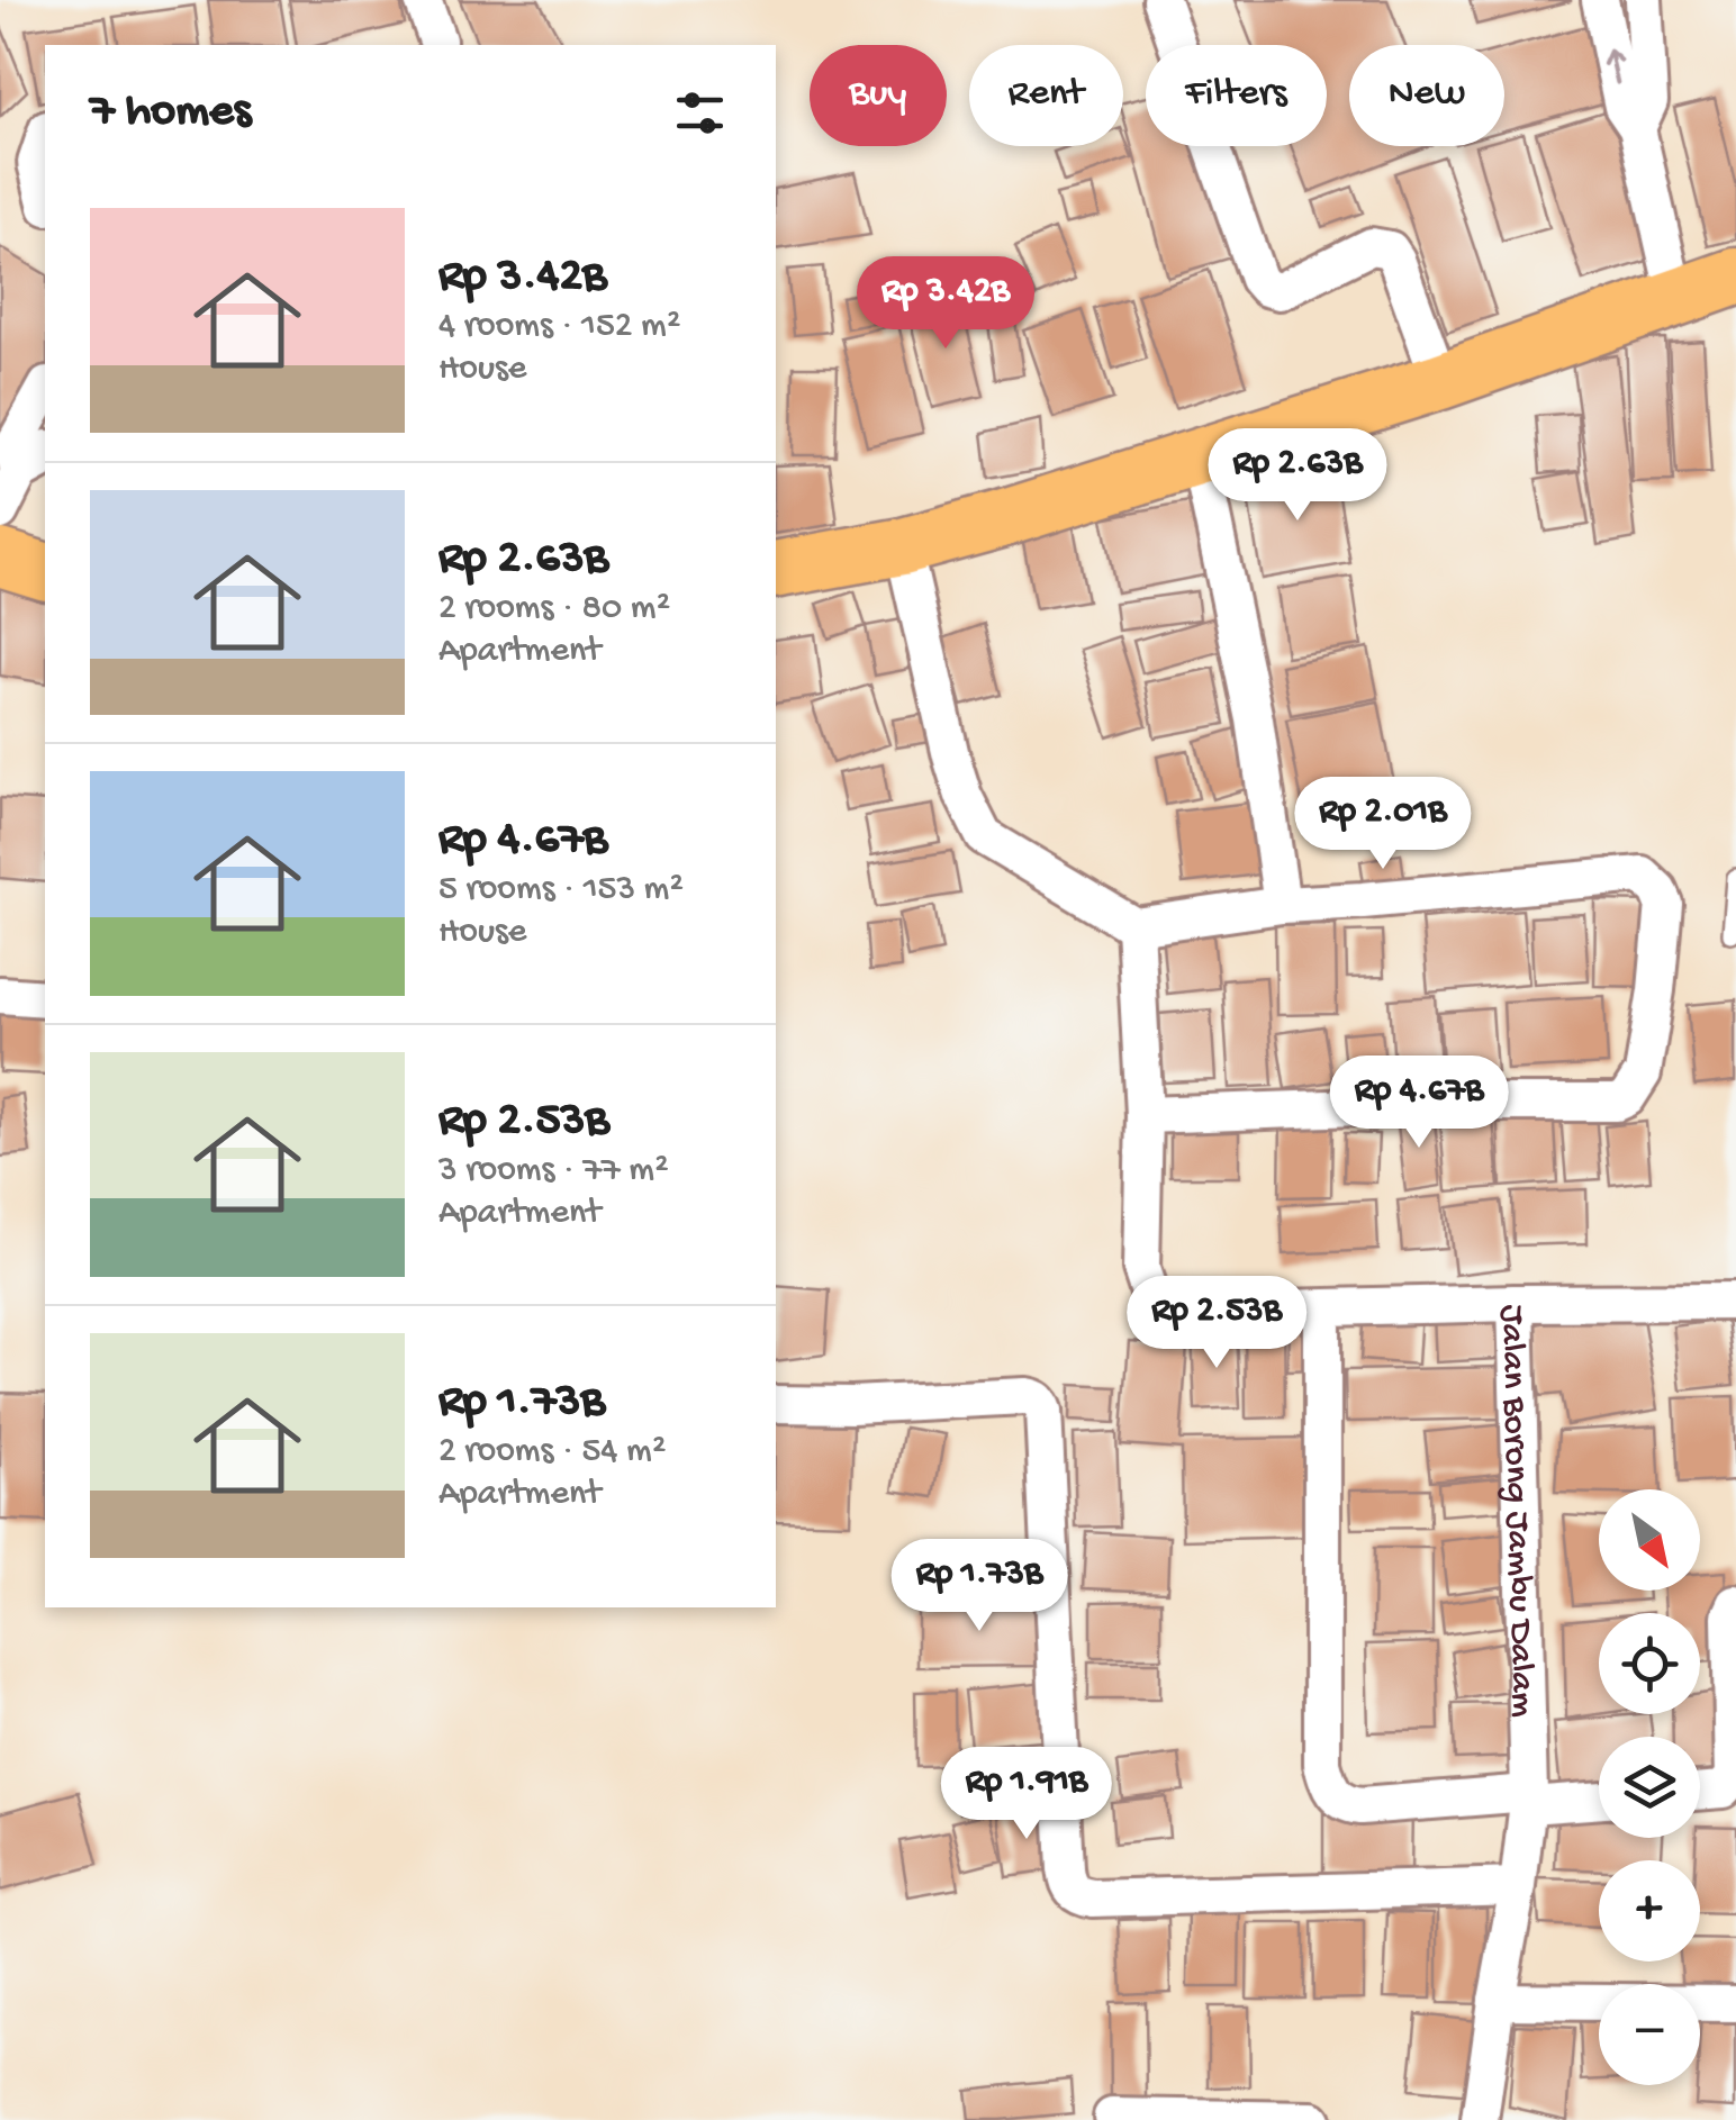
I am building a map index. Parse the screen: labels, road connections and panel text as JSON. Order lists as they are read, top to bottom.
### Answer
{
  "streets": {
    "street": ["Jalan Borong Jambu Dalam"]
  },
  "north": "bottom right",
  "page": {
    "chip": [
      "Buy",
      "Rent",
      "Filters",
      "New"
    ],
    "heading": "7 homes",
    "list": [
      {
        "name": "Rp 3.42B",
        "note": "4 rooms · 152 m² · House"
      },
      {
        "name": "Rp 2.63B",
        "note": "2 rooms · 80 m² · Apartment"
      },
      {
        "name": "Rp 4.67B",
        "note": "5 rooms · 153 m² · House"
      },
      {
        "name": "Rp 2.53B",
        "note": "3 rooms · 77 m² · Apartment"
      },
      {
        "name": "Rp 1.73B",
        "note": "2 rooms · 54 m² · Apartment"
      }
    ],
    "price": [
      "Rp 3.42B",
      "Rp 2.63B",
      "Rp 2.01B",
      "Rp 4.67B",
      "Rp 2.53B",
      "Rp 1.73B",
      "Rp 1.91B"
    ],
    "map_buttons": ["+", "−"]
  }
}
